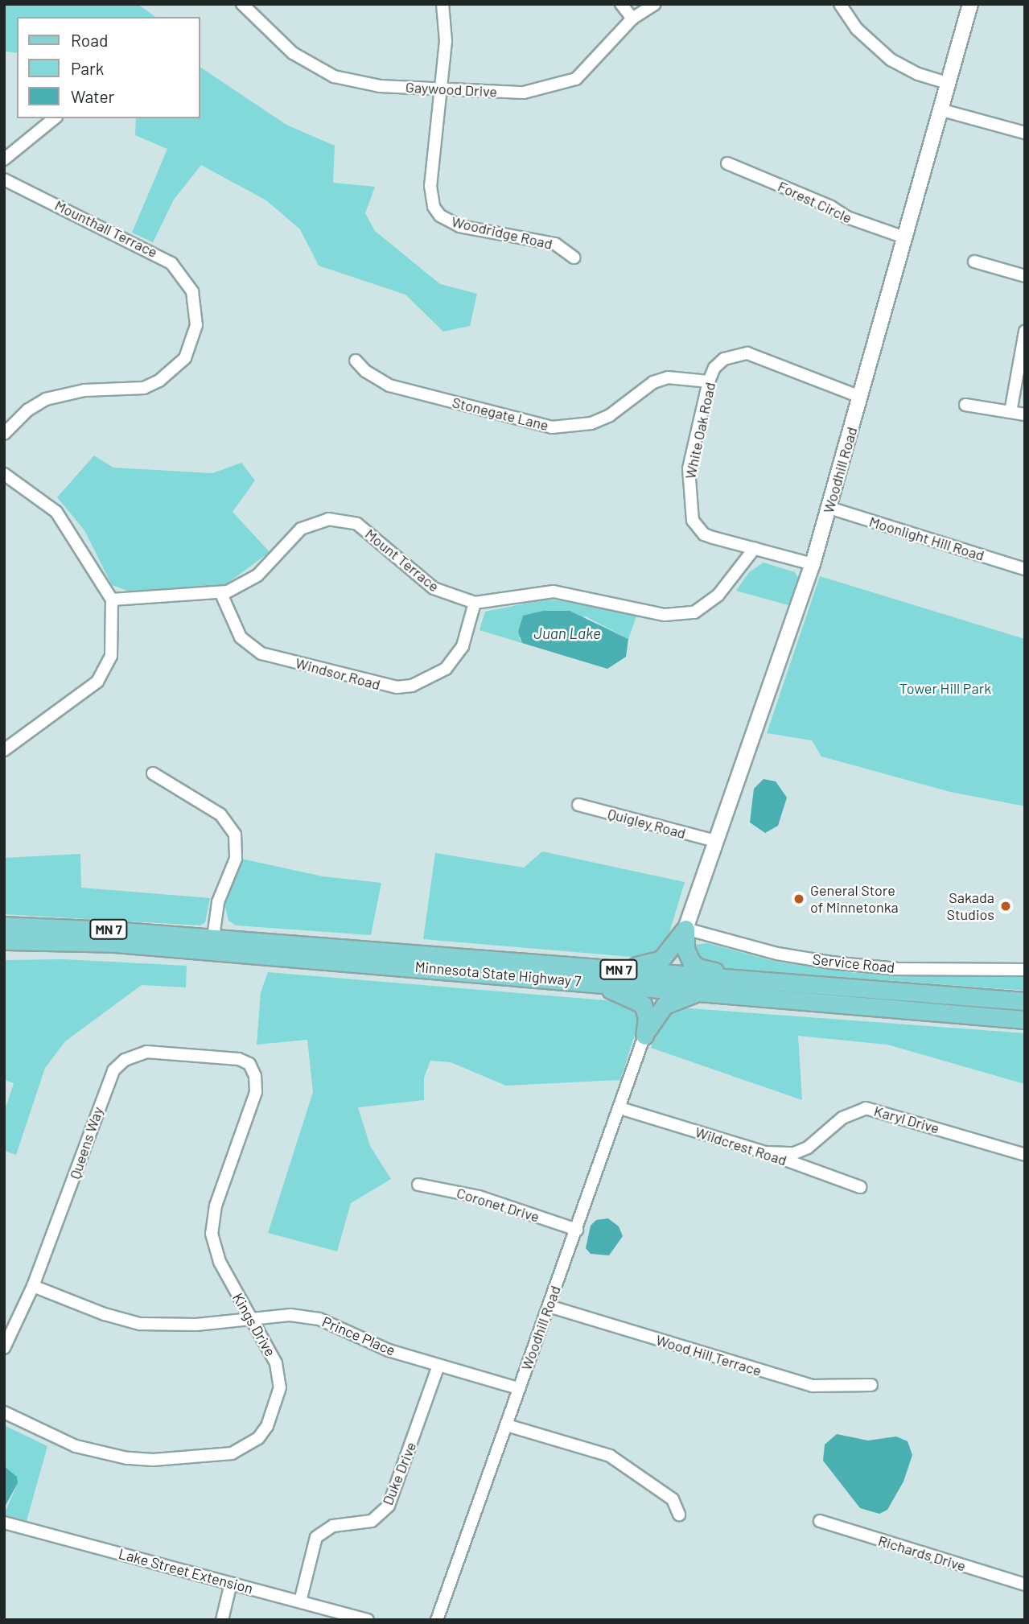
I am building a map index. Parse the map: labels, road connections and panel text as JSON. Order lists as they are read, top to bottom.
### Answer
{
  "streets": {
    "main road": ["MN 7", "Minnesota State Highway 7"],
    "street": [
      "Gaywood Drive",
      "Forest Circle",
      "Mounthall Terrace",
      "Woodridge Road",
      "Stonegate Lane",
      "White Oak Road",
      "Woodhill Road",
      "Moonlight Hill Road",
      "Mount Terrace",
      "Windsor Road",
      "Quigley Road",
      "Service Road",
      "Karyl Drive",
      "Queens Way",
      "Wildcrest Road",
      "Coronet Drive",
      "Kings Drive",
      "Prince Place",
      "Wood Hill Terrace",
      "Duke Drive",
      "Richards Drive",
      "Lake Street Extension"
    ]
  },
  "crossings": [
    ["Gaywood Drive", "Woodridge Road"],
    ["Forest Circle", "Woodhill Road"],
    ["Stonegate Lane", "White Oak Road"],
    ["White Oak Road", "Woodhill Road"],
    ["White Oak Road", "Mount Terrace"],
    ["Woodhill Road", "Moonlight Hill Road"],
    ["Woodhill Road", "Quigley Road"],
    ["Woodhill Road", "Service Road"],
    ["Woodhill Road", "Wildcrest Road"],
    ["Woodhill Road", "Coronet Drive"],
    ["Woodhill Road", "Prince Place"],
    ["Woodhill Road", "Wood Hill Terrace"],
    ["Mount Terrace", "Windsor Road"],
    ["Karyl Drive", "Wildcrest Road"],
    ["Queens Way", "Kings Drive"],
    ["Queens Way", "Prince Place"],
    ["Kings Drive", "Prince Place"],
    ["Prince Place", "Duke Drive"],
    ["Duke Drive", "Lake Street Extension"]
  ],
  "water": ["Juan Lake"],
  "parks": ["Tower Hill Park"],
  "places": ["General Store of Minnetonka", "Sakada Studios"],
  "legend": ["Road", "Park", "Water"]
}
